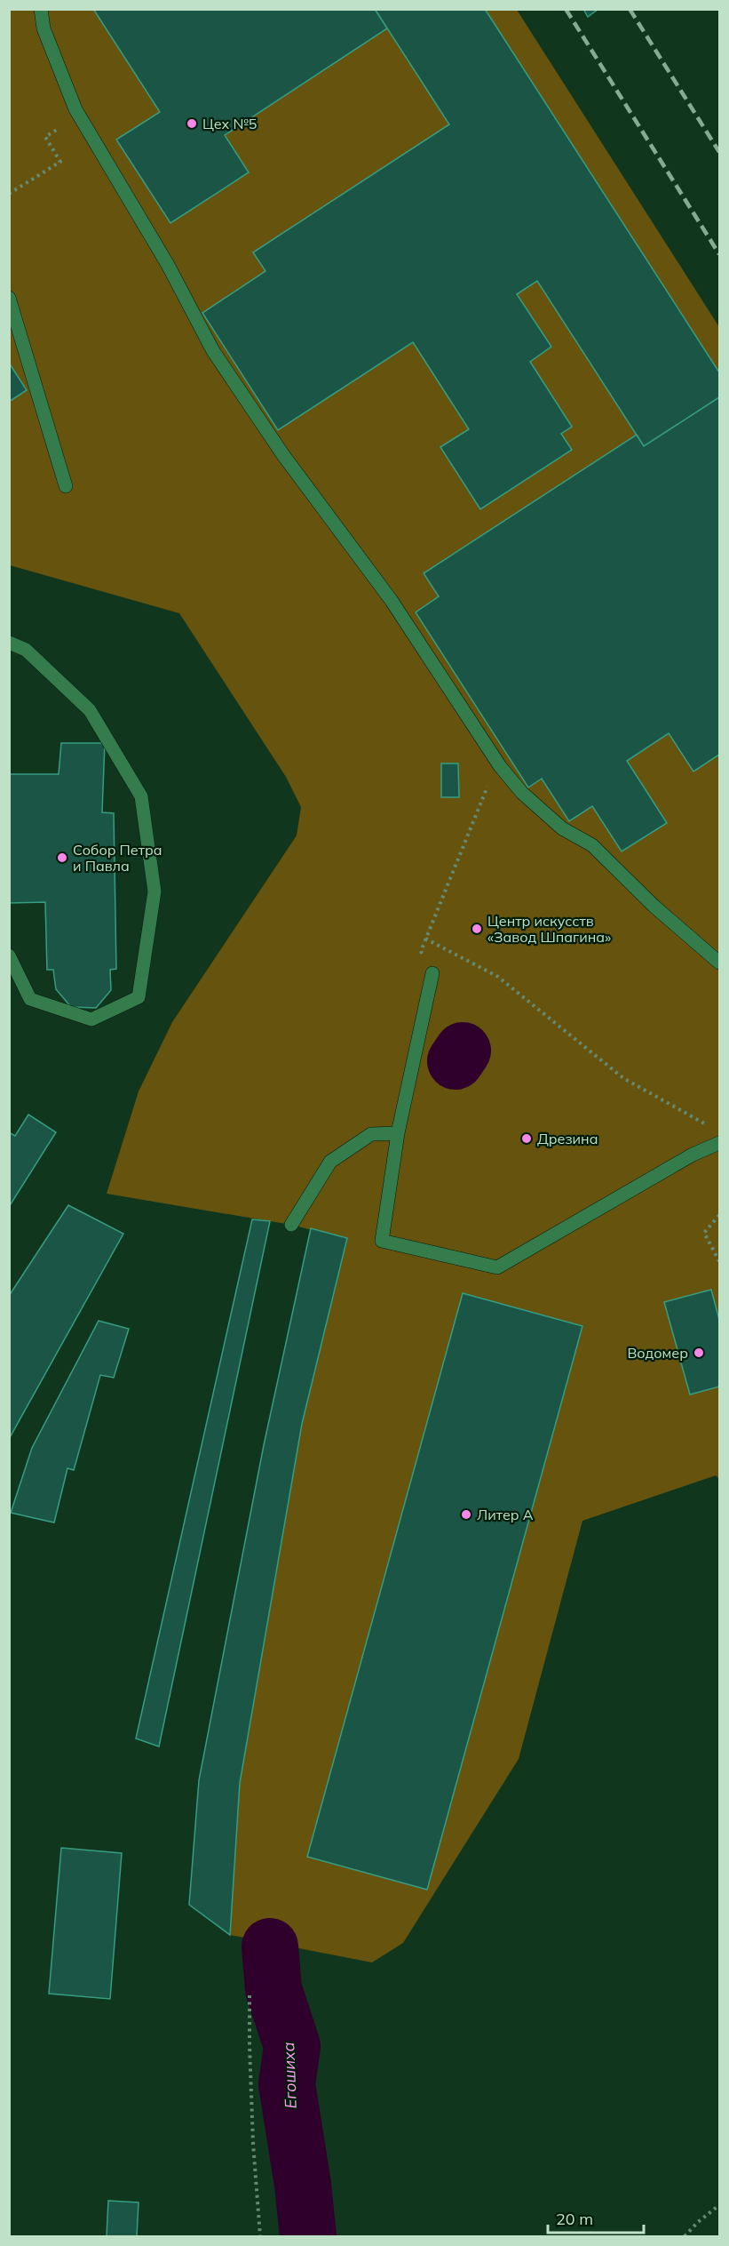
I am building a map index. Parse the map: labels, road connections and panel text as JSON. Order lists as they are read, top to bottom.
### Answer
{
  "water": ["Егошиха"],
  "places": [
    "Цех №5",
    "Собор Петра и Павла",
    "Центр искусств «Завод Шпагина»",
    "Дрезина",
    "Водомер",
    "Литер А"
  ],
  "scale_bar": "20 m"
}
